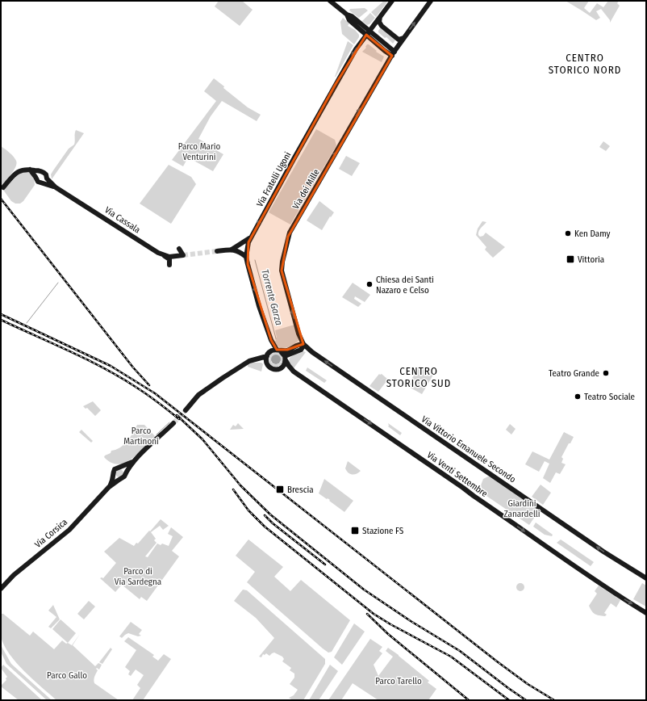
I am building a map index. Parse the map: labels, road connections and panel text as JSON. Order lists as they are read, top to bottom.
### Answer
{
  "streets": {
    "main road": [
      "Via Fratelli Ugoni",
      "Via dei Mille",
      "Via Cassala",
      "Via Vittorio Emanuele Secondo",
      "Via Venti Settembre",
      "Via Corsica"
    ]
  },
  "crossings": [
    ["Via Fratelli Ugoni", "Via Venti Settembre"],
    ["Via dei Mille", "Via Vittorio Emanuele Secondo"]
  ],
  "one_way": [
    "Via Fratelli Ugoni",
    "Via dei Mille",
    "Via Vittorio Emanuele Secondo",
    "Via Venti Settembre"
  ],
  "districts": ["CENTRO STORICO NORD", "CENTRO STORICO SUD"],
  "water": ["Torrente Garza"],
  "parks": [
    "Parco Mario Venturini",
    "Parco Martinoni",
    "Giardini Zanardelli",
    "Parco di Via Sardegna",
    "Parco Gallo",
    "Parco Tarello"
  ],
  "places": {
    "other": [
      "Ken Damy",
      "Chiesa dei Santi Nazaro e Celso",
      "Teatro Grande",
      "Teatro Sociale"
    ],
    "transit": ["Vittoria", "Brescia", "Stazione FS"]
  }
}
